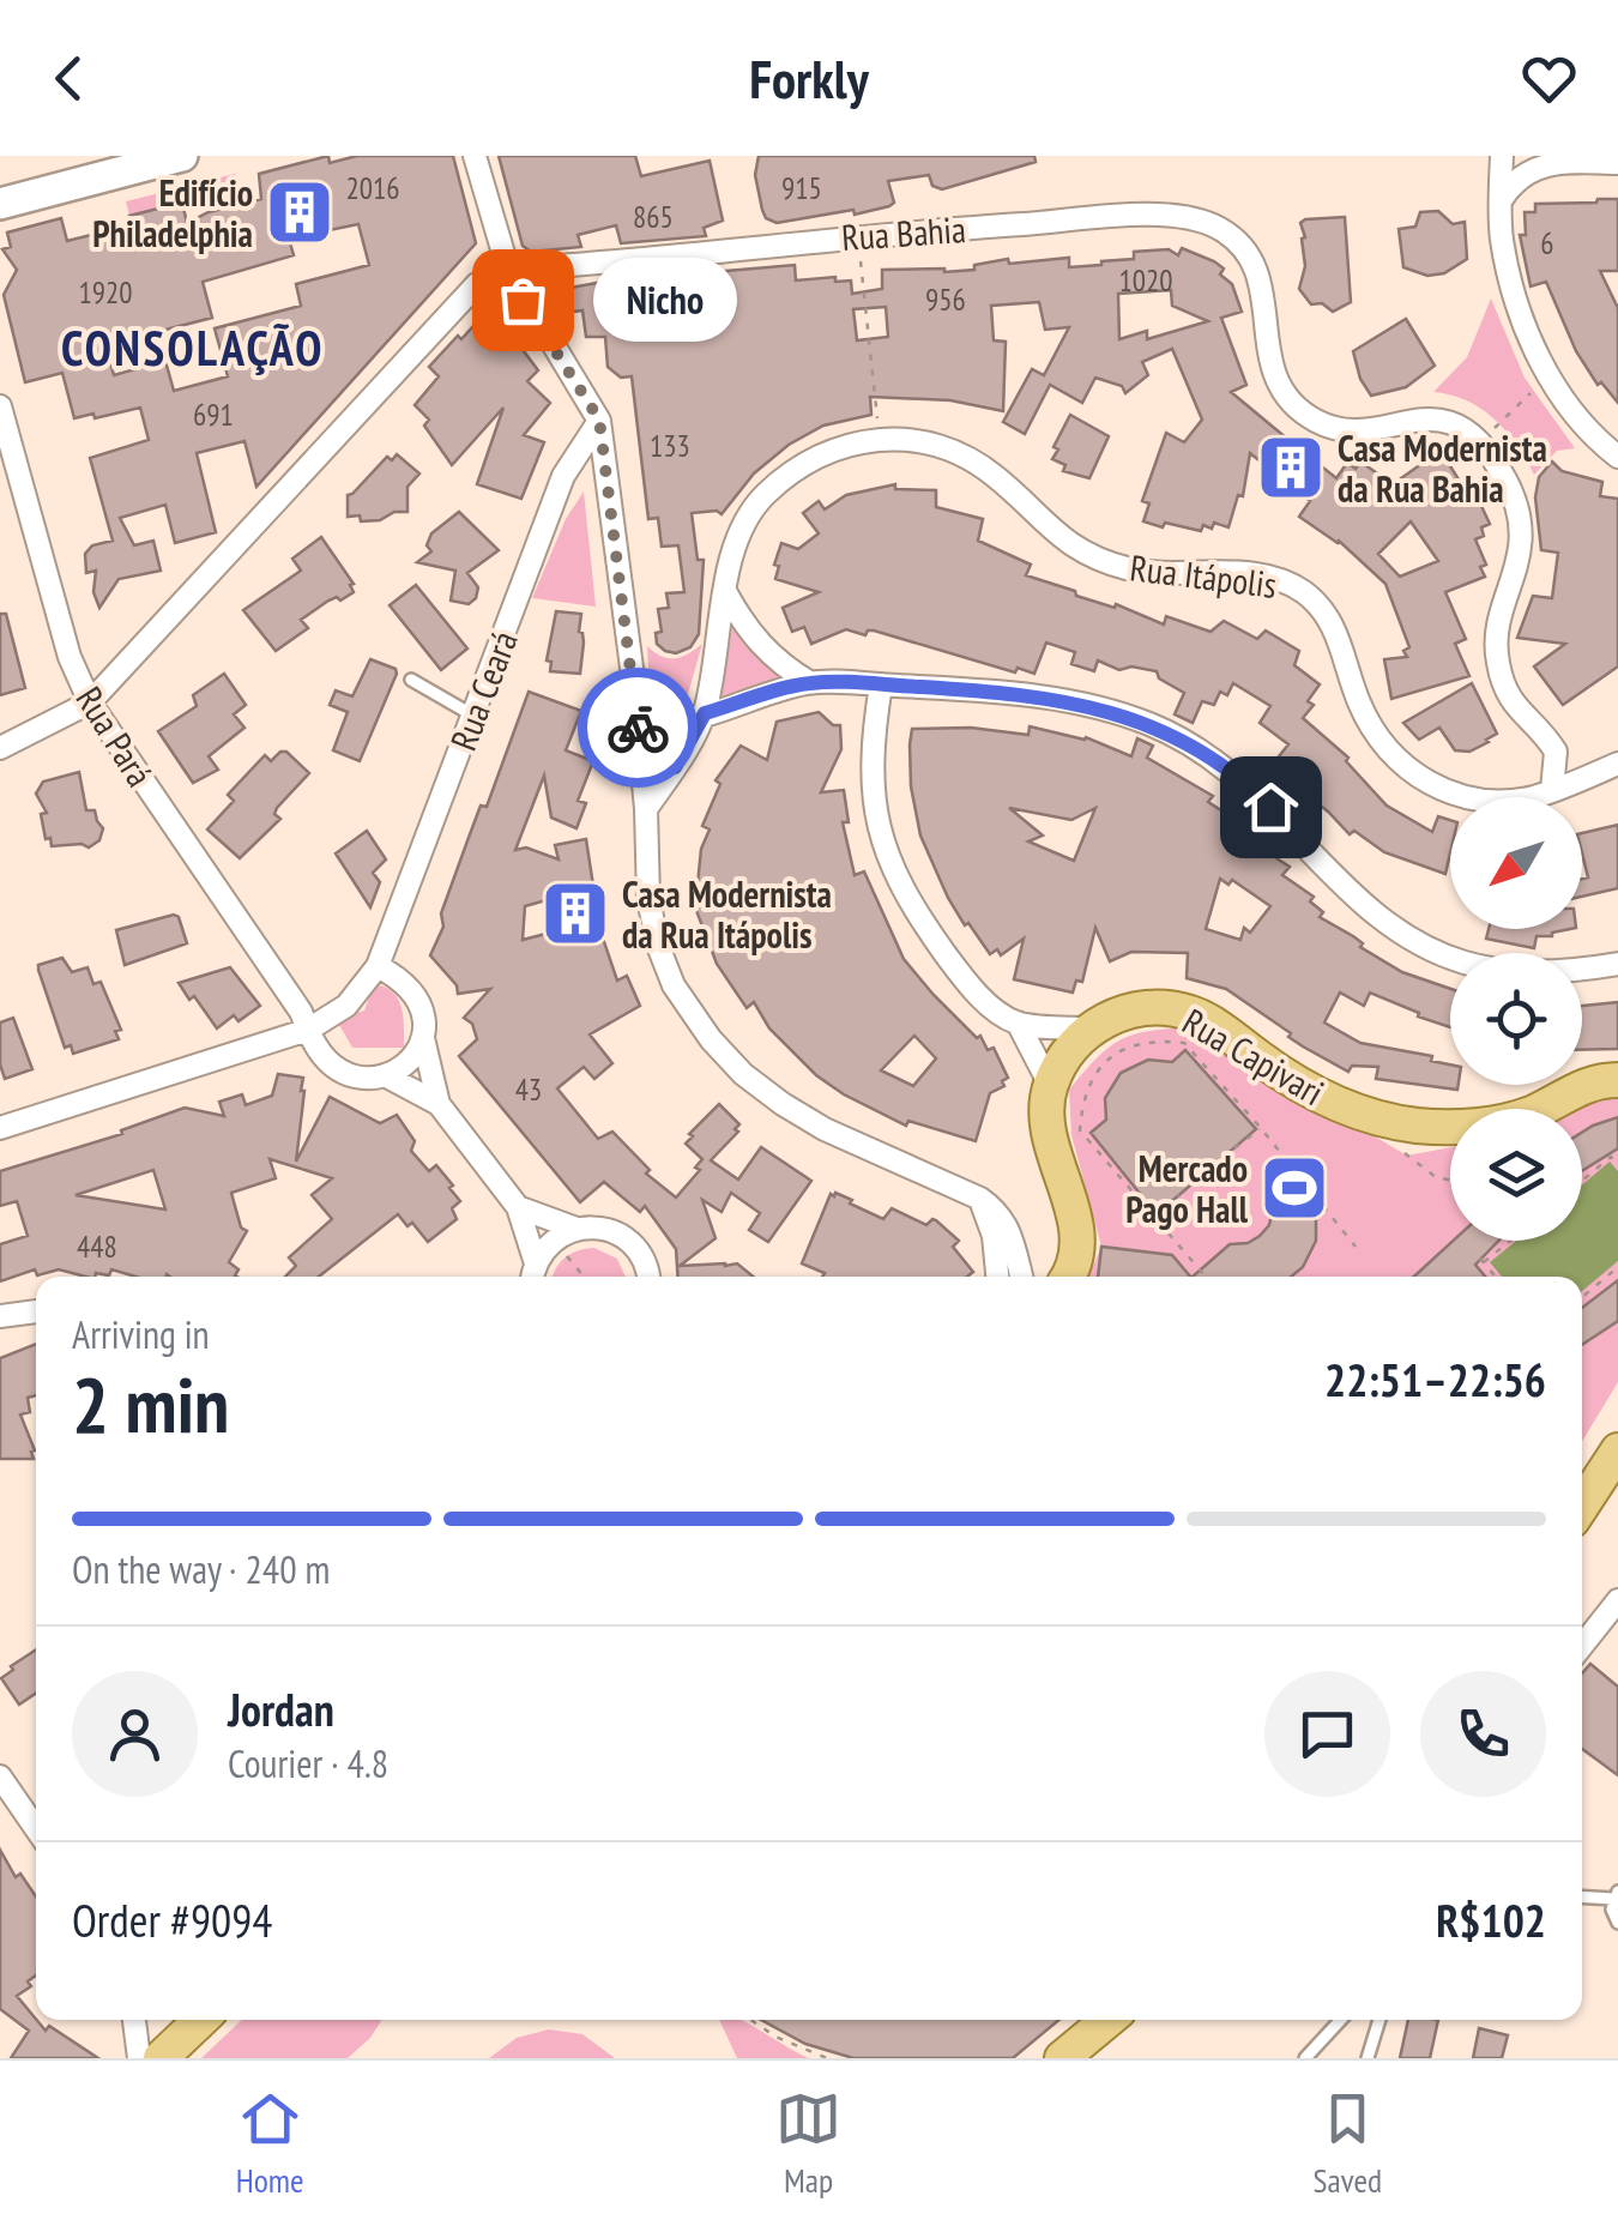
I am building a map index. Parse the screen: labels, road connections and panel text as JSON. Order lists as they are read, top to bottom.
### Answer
{
  "streets": {
    "main road": ["Rua Capivari"],
    "street": [
      "Rua Bahia",
      "Rua Itápolis",
      "Rua Ceará",
      "Rua Pará"
    ]
  },
  "crossings": [
    ["Rua Bahia", "Rua Pará"],
    ["Rua Ceará", "Rua Pará"]
  ],
  "districts": ["CONSOLAÇÃO"],
  "places": {
    "building": ["Edifício Philadelphia", "Casa Modernista da Rua Bahia", "Casa Modernista da Rua Itápolis"],
    "other": ["Nicho"],
    "sports": ["Mercado Pago Hall"]
  },
  "house_numbers": [
    "2016",
    "915",
    "865",
    "6",
    "1020",
    "1920",
    "956",
    "691",
    "133",
    "43",
    "448"
  ],
  "north": "bottom left",
  "page": {
    "header": "Forkly",
    "bubble": "Nicho",
    "heading": ["2 min", "Arriving in", "22:51–22:56"],
    "panel": [
      "Jordan",
      "Courier · 4.8",
      "Order #9094",
      "R$102"
    ],
    "bar": "On the way · 240 m",
    "tabs": ["Home", "Map", "Saved"]
  }
}
